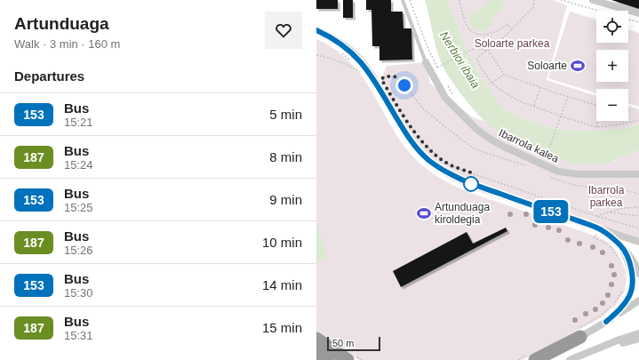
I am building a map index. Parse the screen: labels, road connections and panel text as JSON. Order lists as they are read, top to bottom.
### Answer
{
  "streets": {
    "street": ["Ibarrola kalea"]
  },
  "water": ["Nerbioi ibaia"],
  "parks": ["Soloarte parkea", "Ibarrola parkea"],
  "places": {
    "sports": ["Soloarte", "Artunduaga kiroldegia"]
  },
  "lines": ["bus line 153"],
  "scale_bar": "50 m",
  "page": {
    "heading": [
      ["Artunduaga", "Walk · 3 min · 160 m"],
      "Departures"
    ],
    "on_map": "153",
    "map_buttons": ["+", "−"],
    "list": [
      {
        "mark": "153",
        "name": "Bus",
        "note": "15:21",
        "value": "5 min"
      },
      {
        "mark": "187",
        "name": "Bus",
        "note": "15:24",
        "value": "8 min"
      },
      {
        "mark": "153",
        "name": "Bus",
        "note": "15:25",
        "value": "9 min"
      },
      {
        "mark": "187",
        "name": "Bus",
        "note": "15:26",
        "value": "10 min"
      },
      {
        "mark": "153",
        "name": "Bus",
        "note": "15:30",
        "value": "14 min"
      },
      {
        "mark": "187",
        "name": "Bus",
        "note": "15:31",
        "value": "15 min"
      }
    ],
    "scale": "50 m"
  }
}
